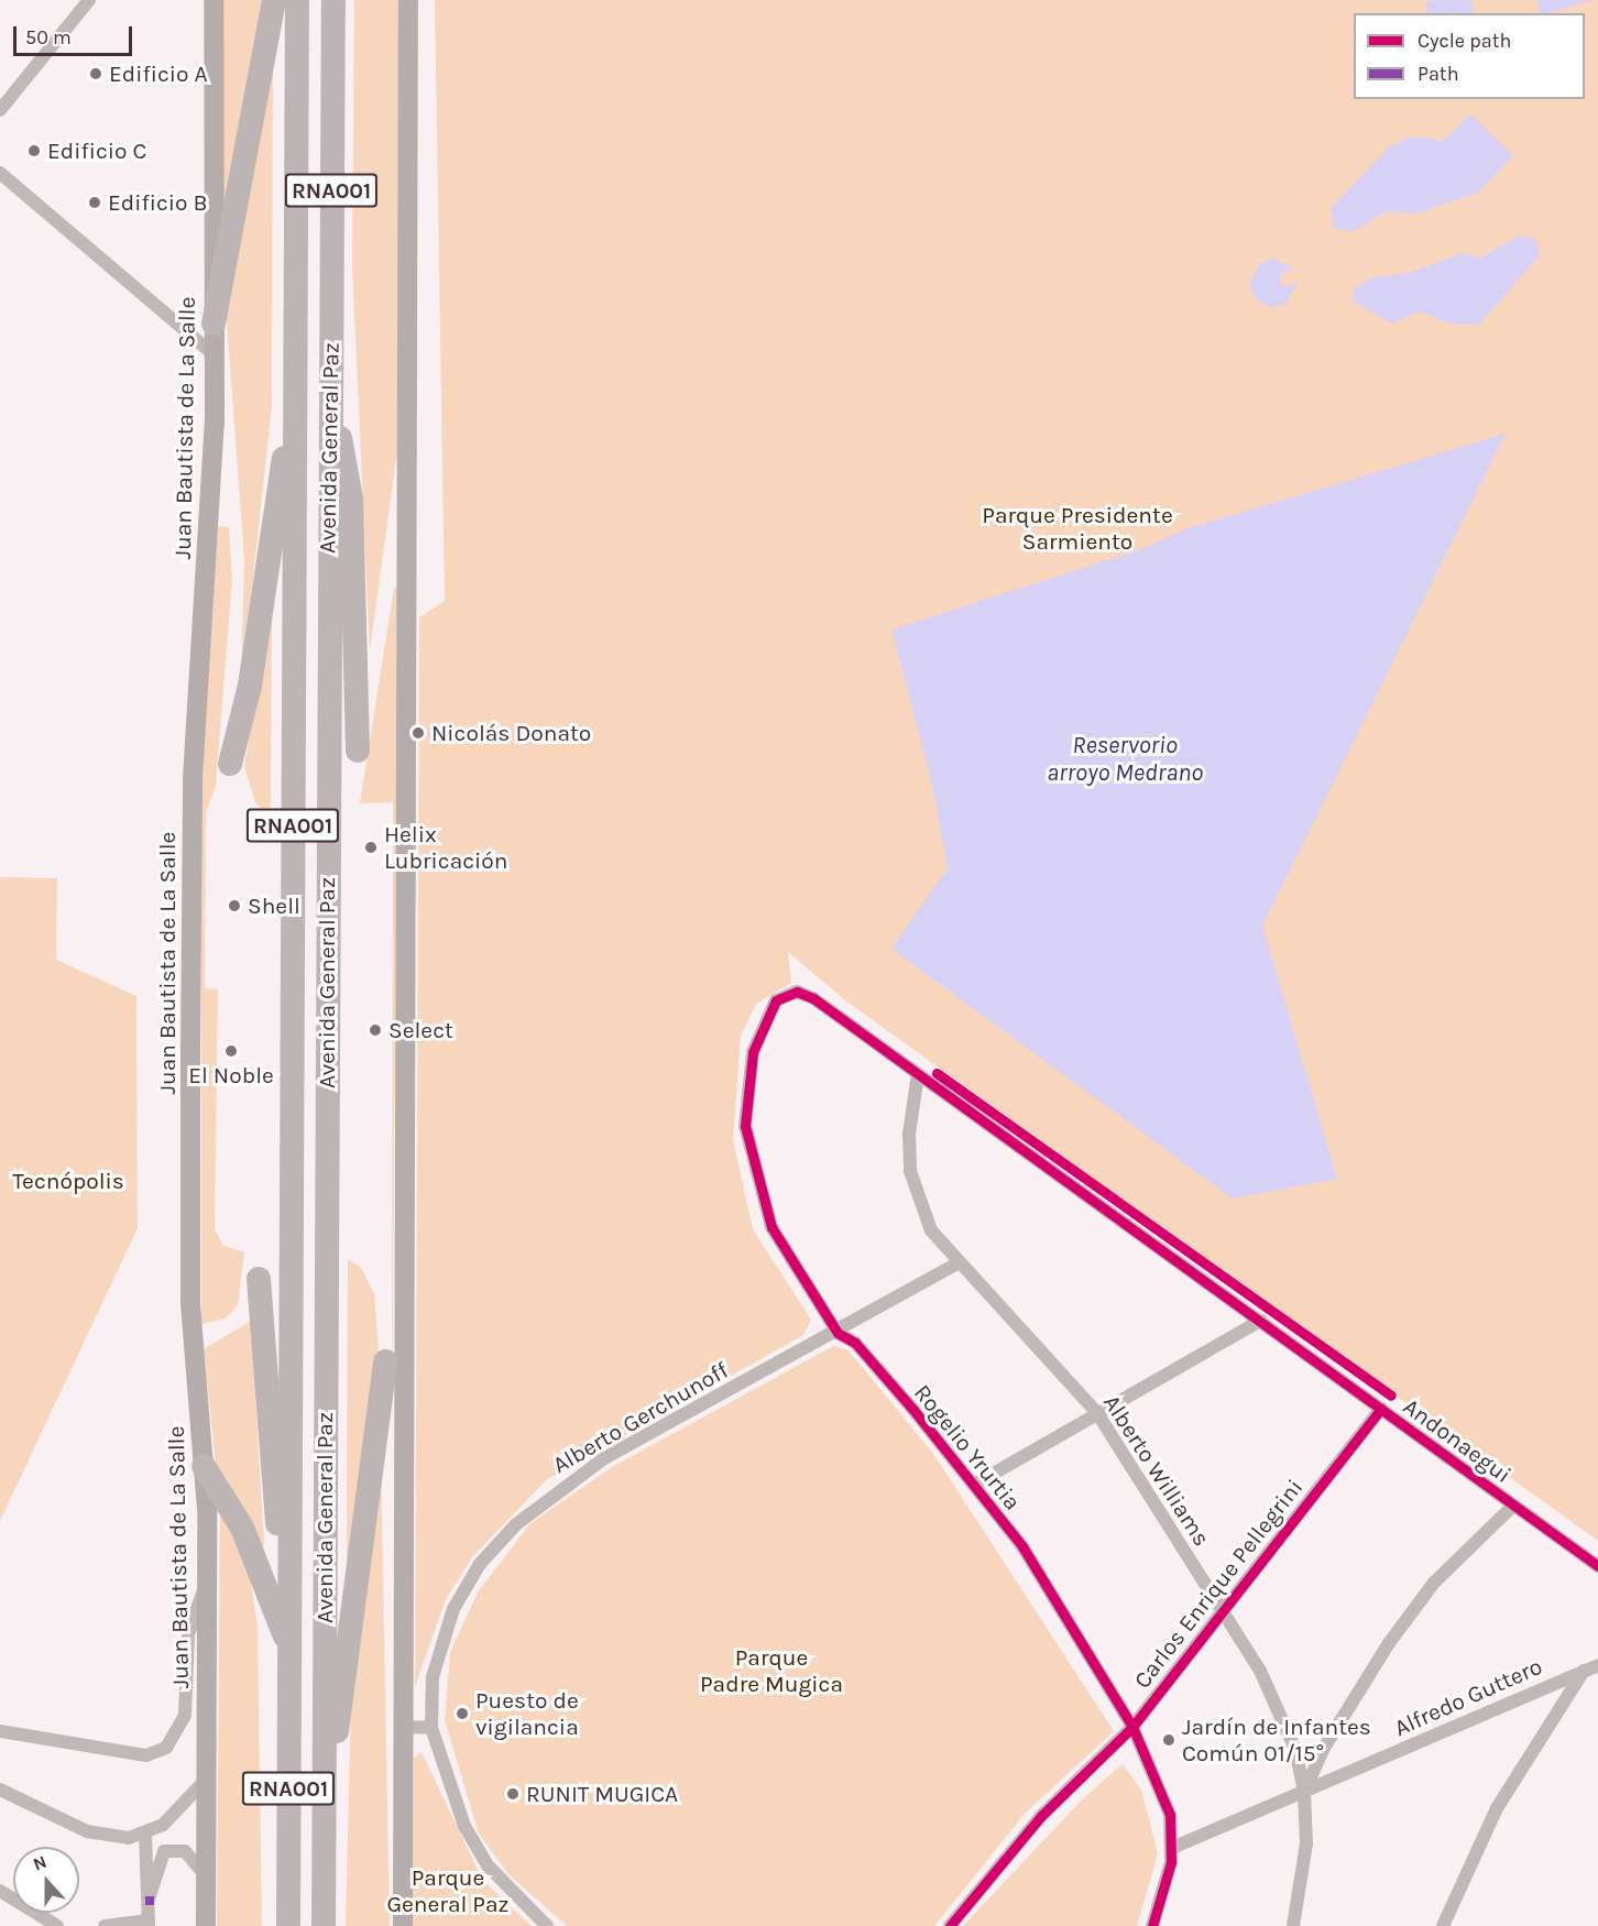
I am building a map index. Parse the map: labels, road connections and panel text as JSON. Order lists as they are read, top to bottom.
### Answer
{
  "streets": {
    "highway": ["RNA001", "Avenida General Paz"],
    "street": [
      "Juan Bautista de La Salle",
      "Alberto Gerchunoff",
      "Andonaegui",
      "Rogelio Yrurtia",
      "Alberto Williams",
      "Carlos Enrique Pellegrini",
      "Alfredo Guttero"
    ]
  },
  "crossings": [
    ["Alberto Gerchunoff", "Rogelio Yrurtia"],
    ["Alberto Gerchunoff", "Alberto Williams"],
    ["Andonaegui", "Rogelio Yrurtia"],
    ["Andonaegui", "Alberto Williams"],
    ["Andonaegui", "Carlos Enrique Pellegrini"],
    ["Rogelio Yrurtia", "Carlos Enrique Pellegrini"],
    ["Rogelio Yrurtia", "Alfredo Guttero"],
    ["Alberto Williams", "Carlos Enrique Pellegrini"],
    ["Alberto Williams", "Alfredo Guttero"]
  ],
  "water": ["Reservorio arroyo Medrano"],
  "parks": [
    "Parque Presidente Sarmiento",
    "Tecnópolis",
    "Parque Padre Mugica",
    "Parque General Paz"
  ],
  "places": [
    "Edificio A",
    "Edificio C",
    "Edificio B",
    "Nicolás Donato",
    "Helix Lubricación",
    "Shell",
    "Select",
    "El Noble",
    "Puesto de vigilancia",
    "Jardín de Infantes Común 01/15°",
    "RUNIT MUGICA"
  ],
  "legend": ["Cycle path", "Path"],
  "scale_bar": "50 m",
  "north": "top"
}
